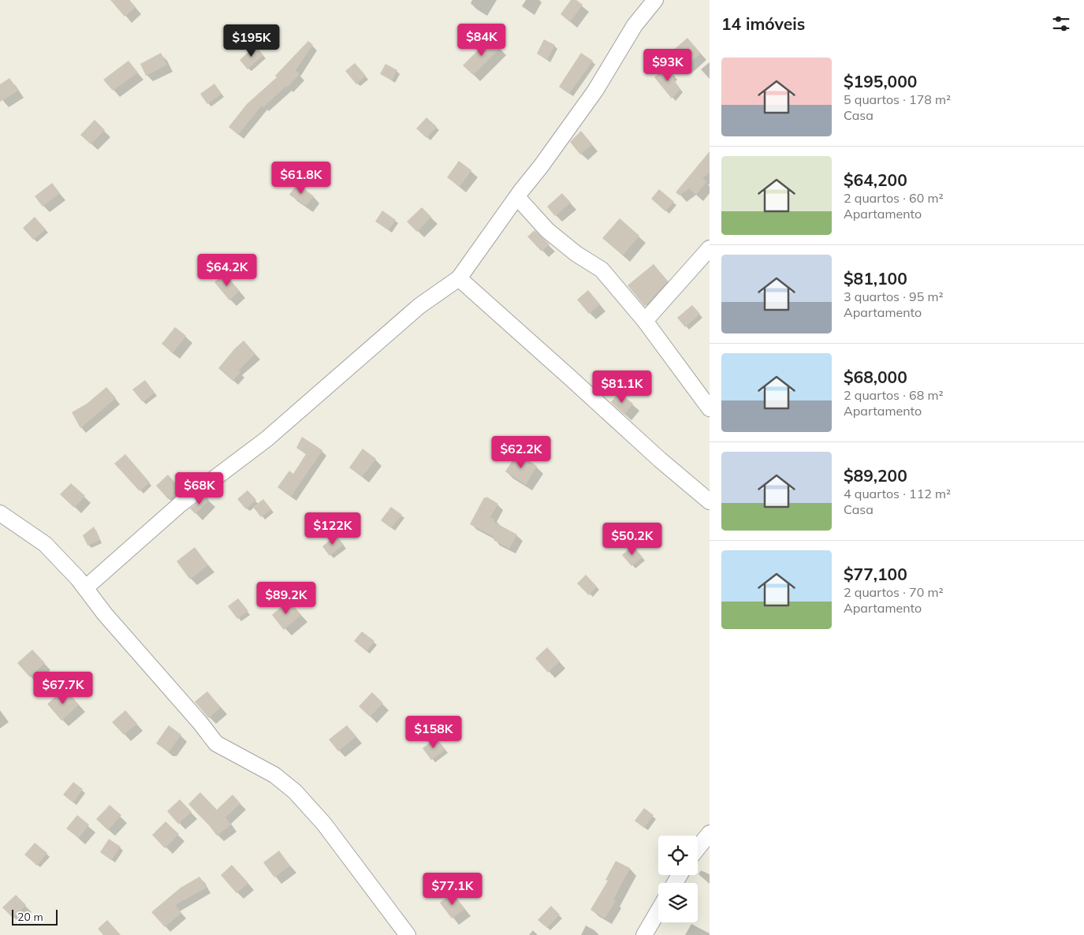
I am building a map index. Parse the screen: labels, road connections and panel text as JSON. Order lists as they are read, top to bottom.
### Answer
{
  "scale_bar": "20 m",
  "page": {
    "heading": "14 imóveis",
    "price": [
      "$84K",
      "$195K",
      "$93K",
      "$61.8K",
      "$64.2K",
      "$81.1K",
      "$62.2K",
      "$68K",
      "$122K",
      "$50.2K",
      "$89.2K",
      "$67.7K",
      "$158K",
      "$77.1K"
    ],
    "list": [
      {
        "name": "$195,000",
        "note": "5 quartos · 178 m² · Casa"
      },
      {
        "name": "$64,200",
        "note": "2 quartos · 60 m² · Apartamento"
      },
      {
        "name": "$81,100",
        "note": "3 quartos · 95 m² · Apartamento"
      },
      {
        "name": "$68,000",
        "note": "2 quartos · 68 m² · Apartamento"
      },
      {
        "name": "$89,200",
        "note": "4 quartos · 112 m² · Casa"
      },
      {
        "name": "$77,100",
        "note": "2 quartos · 70 m² · Apartamento"
      }
    ],
    "scale": "20 m"
  }
}
